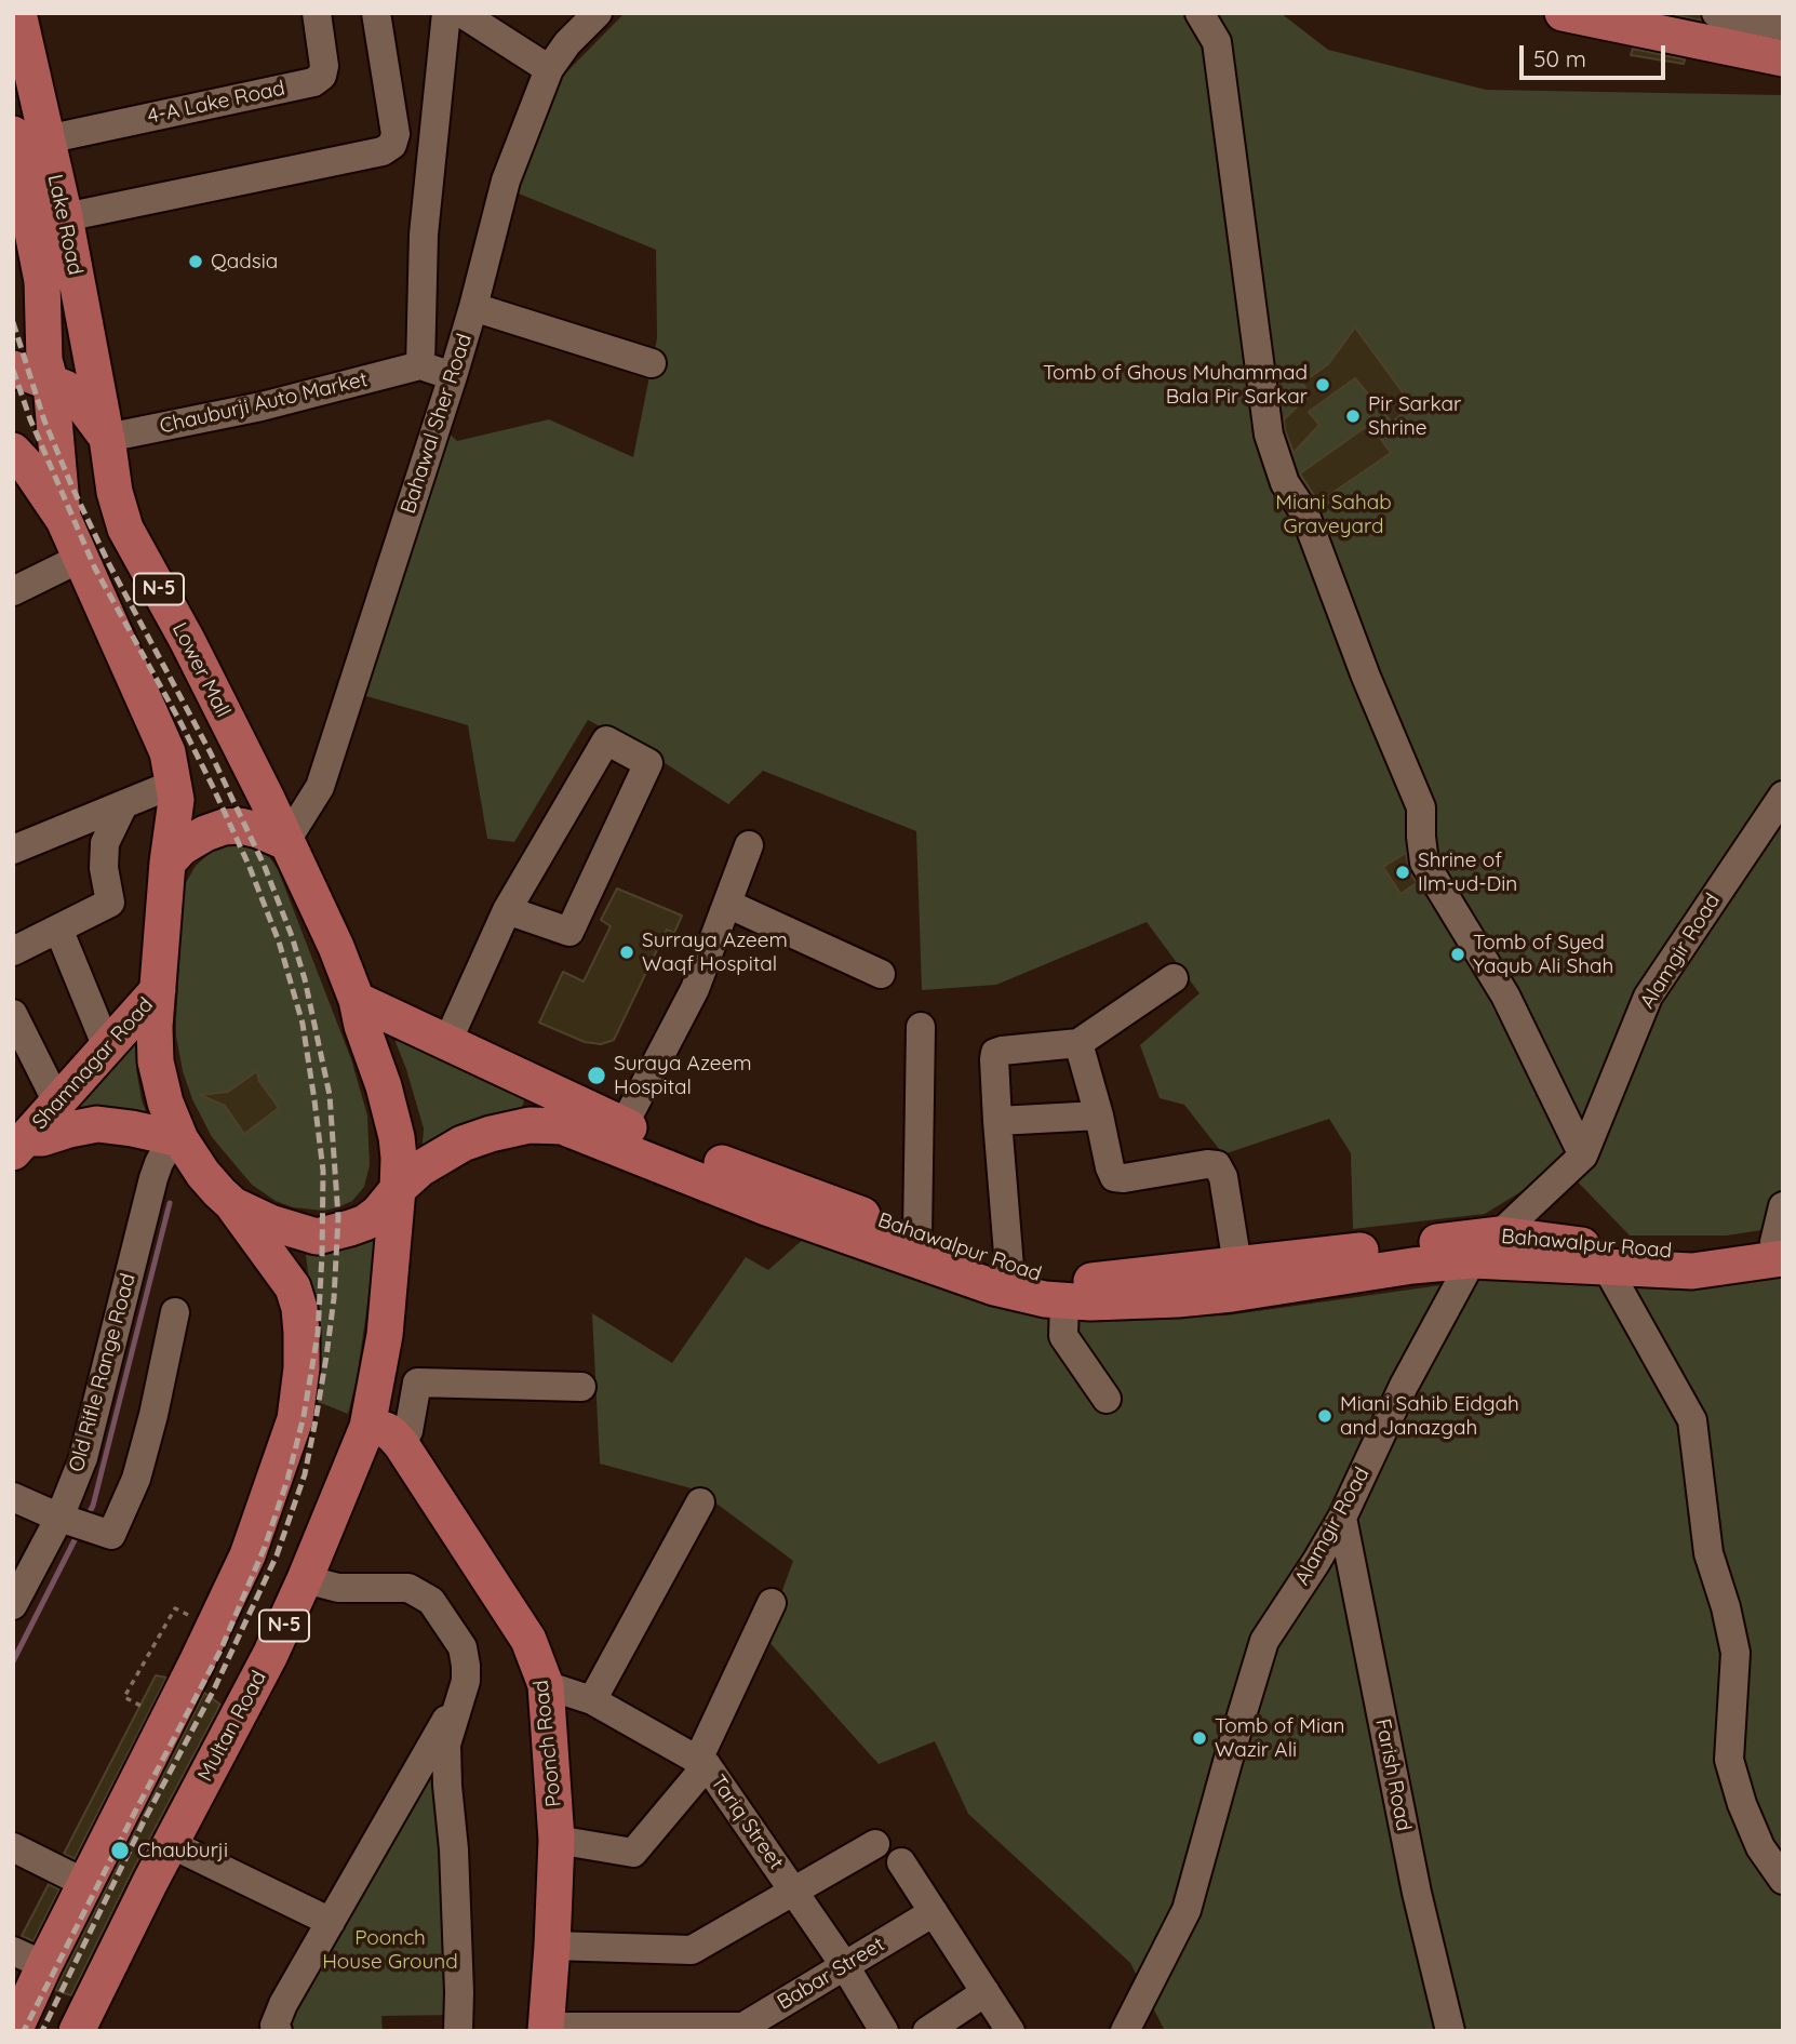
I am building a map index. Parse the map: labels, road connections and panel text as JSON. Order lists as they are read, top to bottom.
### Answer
{
  "streets": {
    "main road": [
      "Lake Road",
      "N-5",
      "Lower Mall",
      "Shamnagar Road",
      "Bahawalpur Road",
      "Multan Road",
      "Poonch Road"
    ],
    "street": [
      "4-A Lake Road",
      "Chauburji Auto Market",
      "Bahawal Sher Road",
      "Alamgir Road",
      "Old Rifle Range Road",
      "Farish Road",
      "Tariq Street",
      "Babar Street"
    ]
  },
  "crossings": [
    ["4-A Lake Road", "Lake Road"],
    ["Lake Road", "Chauburji Auto Market"],
    ["Lake Road", "Lower Mall"],
    ["Chauburji Auto Market", "Lower Mall"],
    ["Bahawal Sher Road", "N-5"],
    ["Bahawal Sher Road", "Lower Mall"],
    ["N-5", "Lower Mall"],
    ["N-5", "Shamnagar Road"],
    ["N-5", "Bahawalpur Road"],
    ["N-5", "Old Rifle Range Road"],
    ["N-5", "Multan Road"],
    ["Alamgir Road", "Bahawalpur Road"],
    ["Alamgir Road", "Farish Road"],
    ["Shamnagar Road", "Old Rifle Range Road"],
    ["Bahawalpur Road", "Multan Road"],
    ["Multan Road", "Poonch Road"],
    ["Poonch Road", "Tariq Street"],
    ["Poonch Road", "Babar Street"],
    ["Tariq Street", "Babar Street"]
  ],
  "parks": ["Miani Sahab Graveyard", "Poonch House Ground"],
  "places": [
    "Qadsia",
    "Tomb of Ghous Muhammad Bala Pir Sarkar",
    "Pir Sarkar Shrine",
    "Shrine of Ilm-ud-Din",
    "Surraya Azeem Waqf Hospital",
    "Tomb of Syed Yaqub Ali Shah",
    "Suraya Azeem Hospital",
    "Miani Sahib Eidgah and Janazgah",
    "Tomb of Mian Wazir Ali",
    "Chauburji"
  ],
  "scale_bar": "50 m"
}
